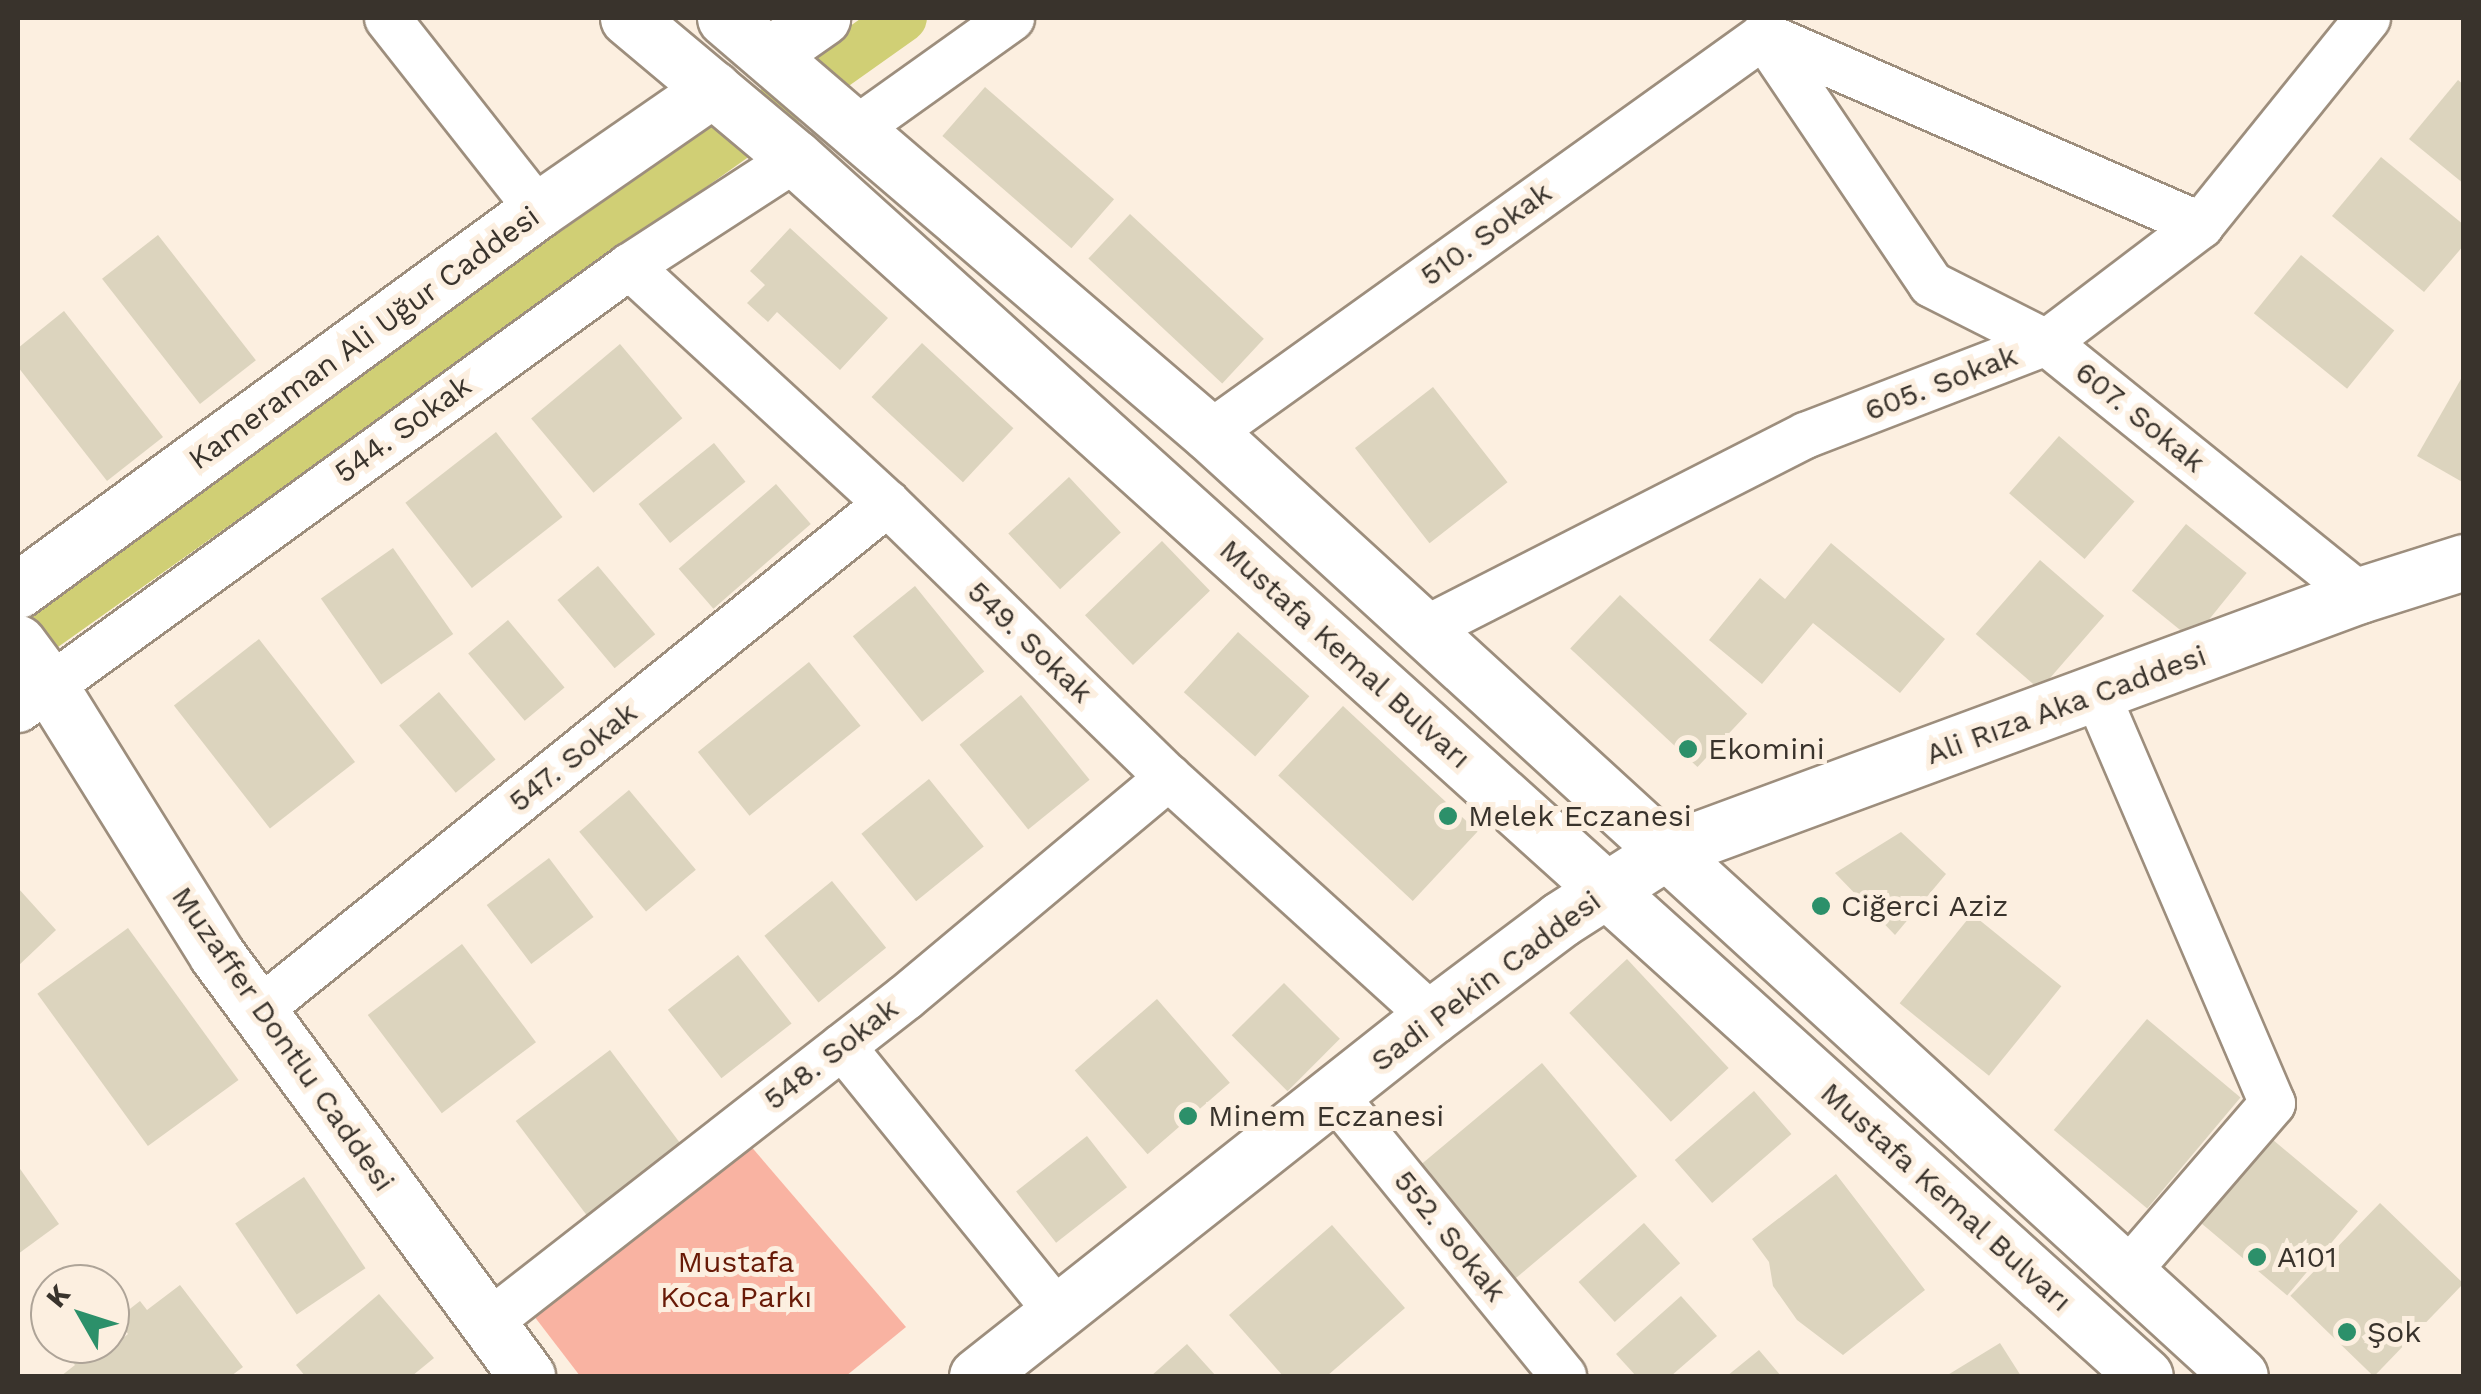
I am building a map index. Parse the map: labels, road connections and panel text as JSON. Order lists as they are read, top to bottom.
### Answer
{
  "streets": {
    "main road": [
      "Kameraman Ali Uğur Caddesi",
      "Mustafa Kemal Bulvarı",
      "Ali Rıza Aka Caddesi",
      "Sadi Pekin Caddesi",
      "Muzaffer Dontlu Caddesi"
    ],
    "street": [
      "510. Sokak",
      "605. Sokak",
      "607. Sokak",
      "544. Sokak",
      "549. Sokak",
      "547. Sokak",
      "548. Sokak",
      "552. Sokak"
    ]
  },
  "crossings": [
    ["510. Sokak", "607. Sokak"],
    ["Kameraman Ali Uğur Caddesi", "Mustafa Kemal Bulvarı"],
    ["605. Sokak", "607. Sokak"],
    ["607. Sokak", "Ali Rıza Aka Caddesi"],
    ["544. Sokak", "549. Sokak"],
    ["544. Sokak", "Mustafa Kemal Bulvarı"],
    ["544. Sokak", "Muzaffer Dontlu Caddesi"],
    ["549. Sokak", "547. Sokak"],
    ["549. Sokak", "Sadi Pekin Caddesi"],
    ["549. Sokak", "548. Sokak"],
    ["Mustafa Kemal Bulvarı", "Sadi Pekin Caddesi"],
    ["Ali Rıza Aka Caddesi", "Sadi Pekin Caddesi"],
    ["547. Sokak", "Muzaffer Dontlu Caddesi"],
    ["Sadi Pekin Caddesi", "552. Sokak"],
    ["Muzaffer Dontlu Caddesi", "548. Sokak"]
  ],
  "parks": ["Mustafa Koca Parkı"],
  "places": [
    "Ekomini",
    "Melek Eczanesi",
    "Ciğerci Aziz",
    "Minem Eczanesi",
    "A101",
    "Şok"
  ],
  "north": "top left"
}
